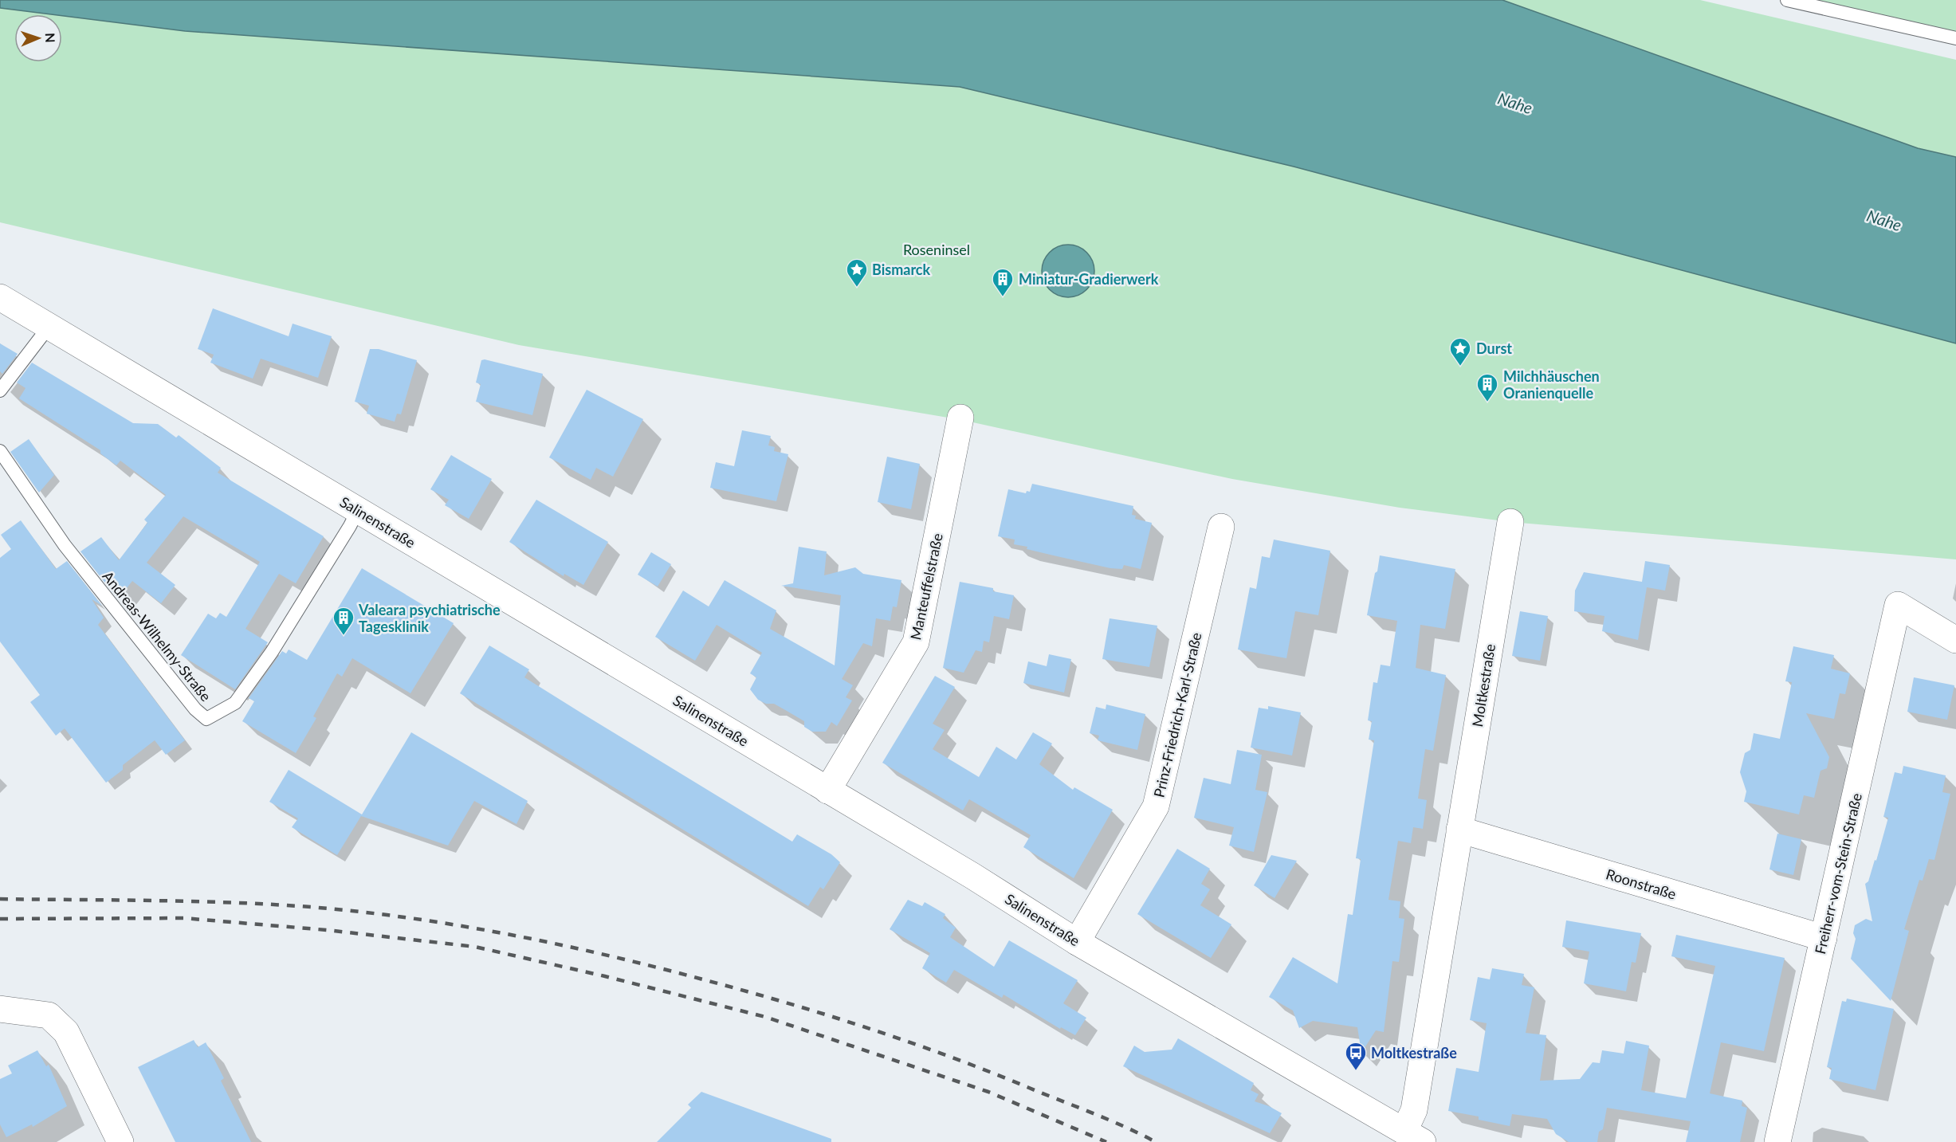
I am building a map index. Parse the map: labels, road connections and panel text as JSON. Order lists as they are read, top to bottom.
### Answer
{
  "streets": {
    "street": [
      "Salinenstraße",
      "Manteuffelstraße",
      "Moltkestraße",
      "Prinz-Friedrich-Karl-Straße",
      "Freiherr-vom-Stein-Straße",
      "Roonstraße"
    ],
    "lane": ["Andreas-Wilhelmy-Straße"]
  },
  "crossings": [
    ["Salinenstraße", "Manteuffelstraße"],
    ["Salinenstraße", "Andreas-Wilhelmy-Straße"],
    ["Salinenstraße", "Moltkestraße"],
    ["Salinenstraße", "Prinz-Friedrich-Karl-Straße"],
    ["Moltkestraße", "Roonstraße"],
    ["Freiherr-vom-Stein-Straße", "Roonstraße"]
  ],
  "water": ["Nahe"],
  "parks": ["Roseninsel"],
  "places": {
    "place": ["Bismarck", "Durst"],
    "building": ["Miniatur-Gradierwerk", "Milchhäuschen Oranienquelle", "Valeara psychiatrische Tagesklinik"],
    "bus stop": ["Moltkestraße"]
  },
  "north": "right"
}
